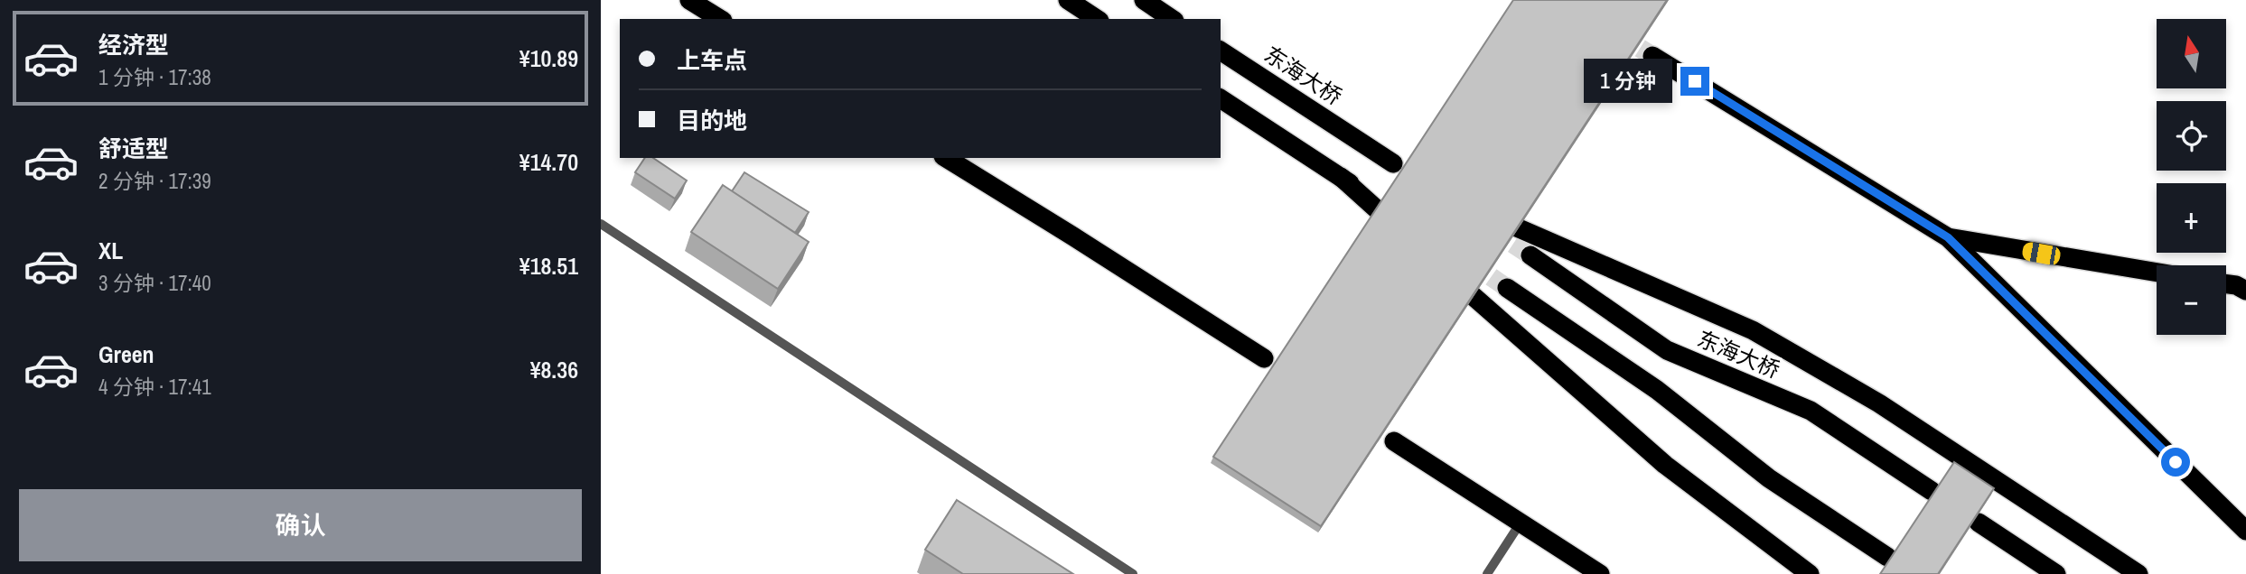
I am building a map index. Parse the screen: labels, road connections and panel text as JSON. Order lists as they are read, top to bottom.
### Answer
{
  "streets": {
    "highway": ["东海大桥"]
  },
  "north": "top",
  "page": {
    "list": [
      {
        "name": "经济型",
        "note": "1 分钟 · 17:38",
        "value": "¥10.89"
      },
      {
        "name": "舒适型",
        "note": "2 分钟 · 17:39",
        "value": "¥14.70"
      },
      {
        "name": "XL",
        "note": "3 分钟 · 17:40",
        "value": "¥18.51"
      },
      {
        "name": "Green",
        "note": "4 分钟 · 17:41",
        "value": "¥8.36"
      }
    ],
    "map_buttons": ["+", "−"],
    "banner": ["上车点", "目的地"],
    "bubble": "1 分钟",
    "buttons": "确认"
  }
}
